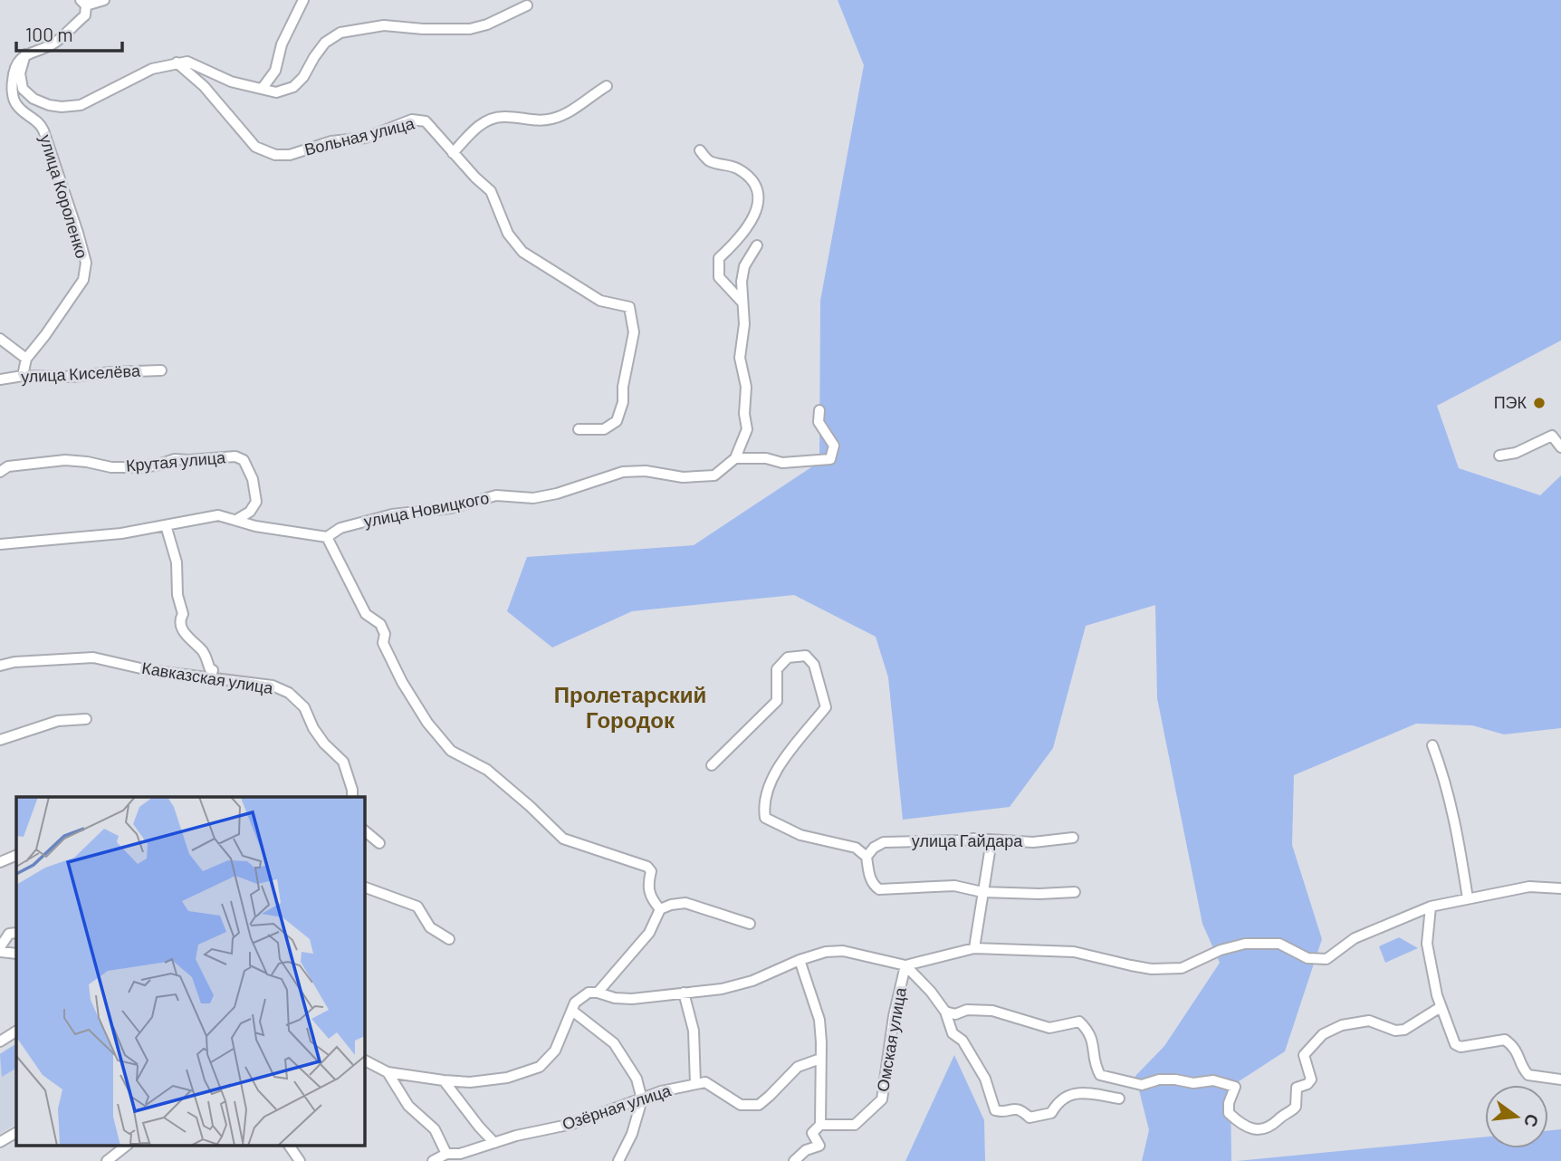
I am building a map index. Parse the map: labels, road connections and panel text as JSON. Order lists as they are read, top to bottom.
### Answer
{
  "streets": {
    "street": [
      "Вольная улица",
      "улица Короленко",
      "улица Киселёва",
      "Крутая улица",
      "улица Новицкого",
      "Кавказская улица",
      "улица Гайдара",
      "Омская улица",
      "Озёрная улица"
    ]
  },
  "crossings": [
    ["улица Короленко", "улица Киселёва"]
  ],
  "districts": ["Пролетарский Городок"],
  "places": ["ПЭК"],
  "scale_bar": "100 m",
  "north": "right"
}
